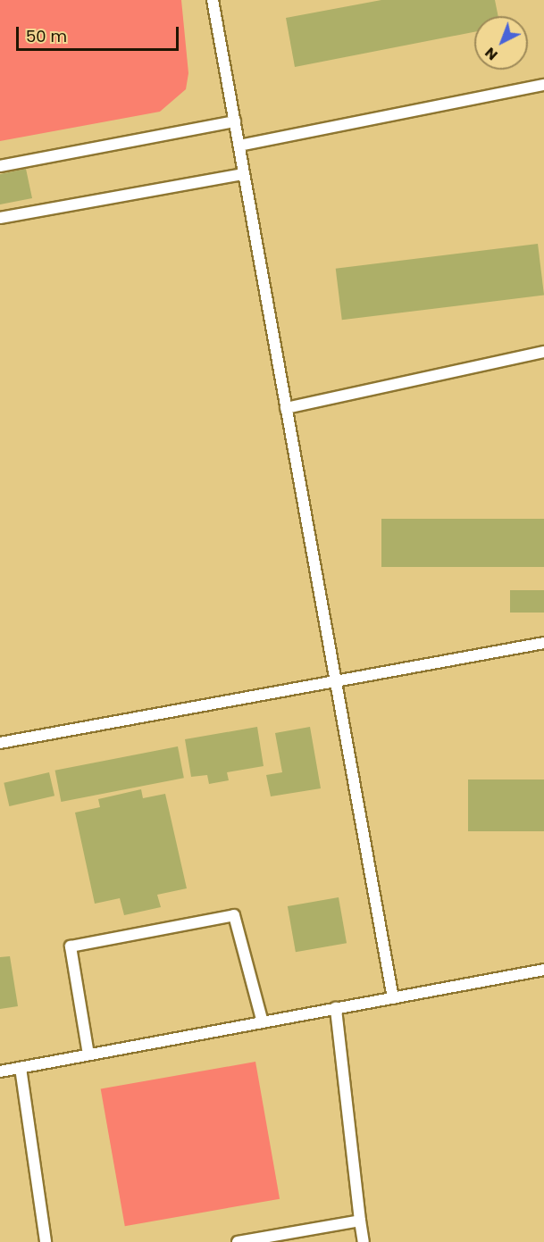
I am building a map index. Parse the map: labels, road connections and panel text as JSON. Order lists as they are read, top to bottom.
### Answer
{
  "scale_bar": "50 m",
  "north": "bottom left"
}
